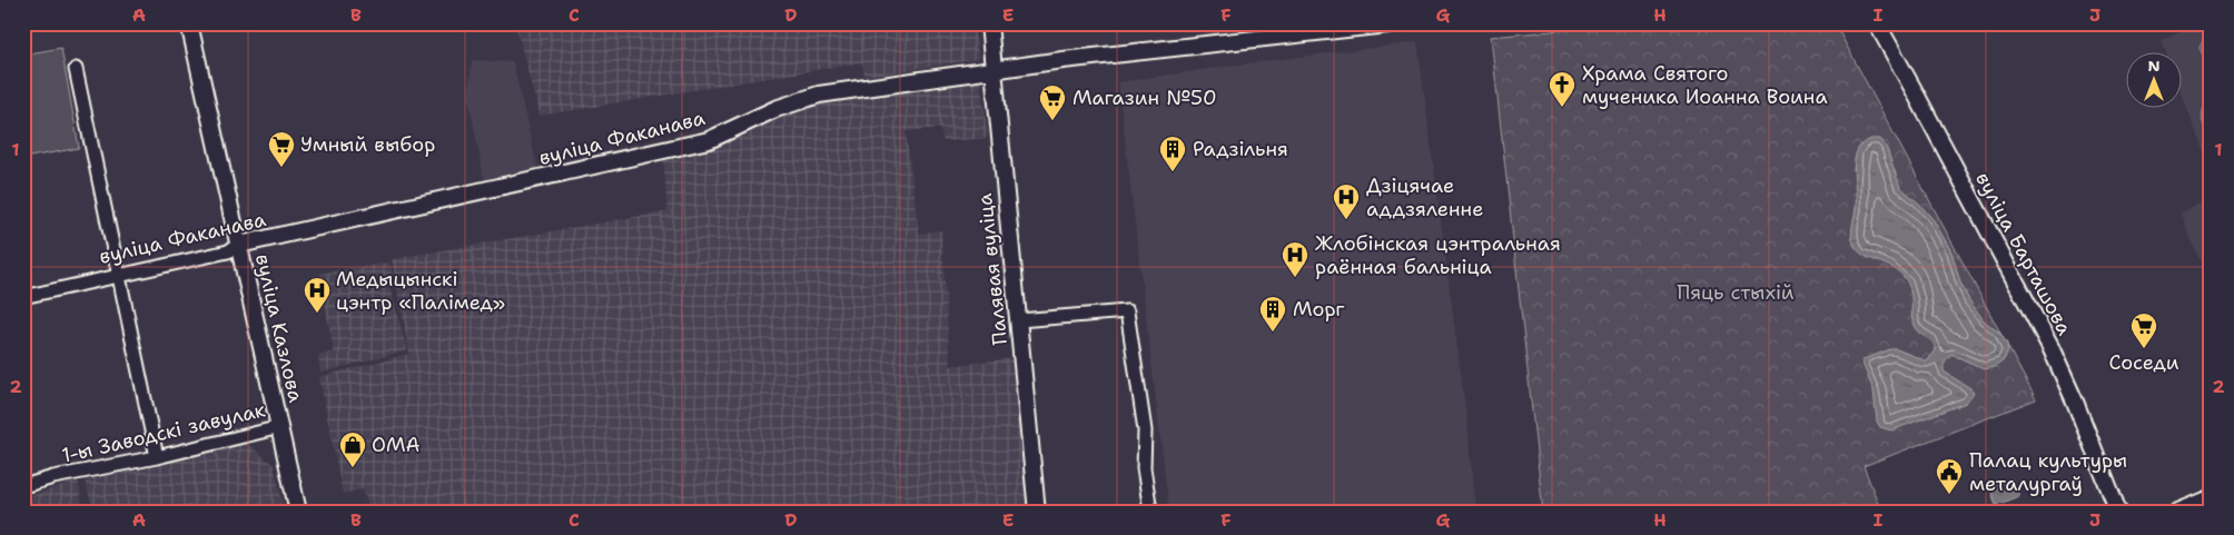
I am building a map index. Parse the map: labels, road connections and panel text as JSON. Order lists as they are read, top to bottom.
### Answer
{
  "streets": {
    "main road": [
      "вуліца Факанава",
      "вуліца Барташова",
      "Палявая вуліца",
      "вуліца Казлова"
    ],
    "street": ["1-ы Заводскі завулак"]
  },
  "crossings": [
    ["вуліца Факанава", "Палявая вуліца"],
    ["вуліца Факанава", "вуліца Казлова"],
    ["вуліца Казлова", "1-ы Заводскі завулак"]
  ],
  "parks": ["Пяць стыхій"],
  "places": {
    "church": ["Храма Святого мученика Иоанна Воина"],
    "supermarket": ["Магазин №50", "Умный выбор", "Соседи"],
    "building": ["Радзільня", "Морг"],
    "hospital": ["Дзіцячае аддзяленне", "Жлобінская цэнтральная раённая бальніца", "Медыцынскі цэнтр «Палімед»"],
    "shop": ["ОМА"],
    "public building": ["Палац культуры металургаў"]
  },
  "north": "top",
  "grid": {
    "columns": [
      "A",
      "B",
      "C",
      "D",
      "E",
      "F",
      "G",
      "H",
      "I",
      "J"
    ],
    "rows": ["1", "2"]
  }
}
